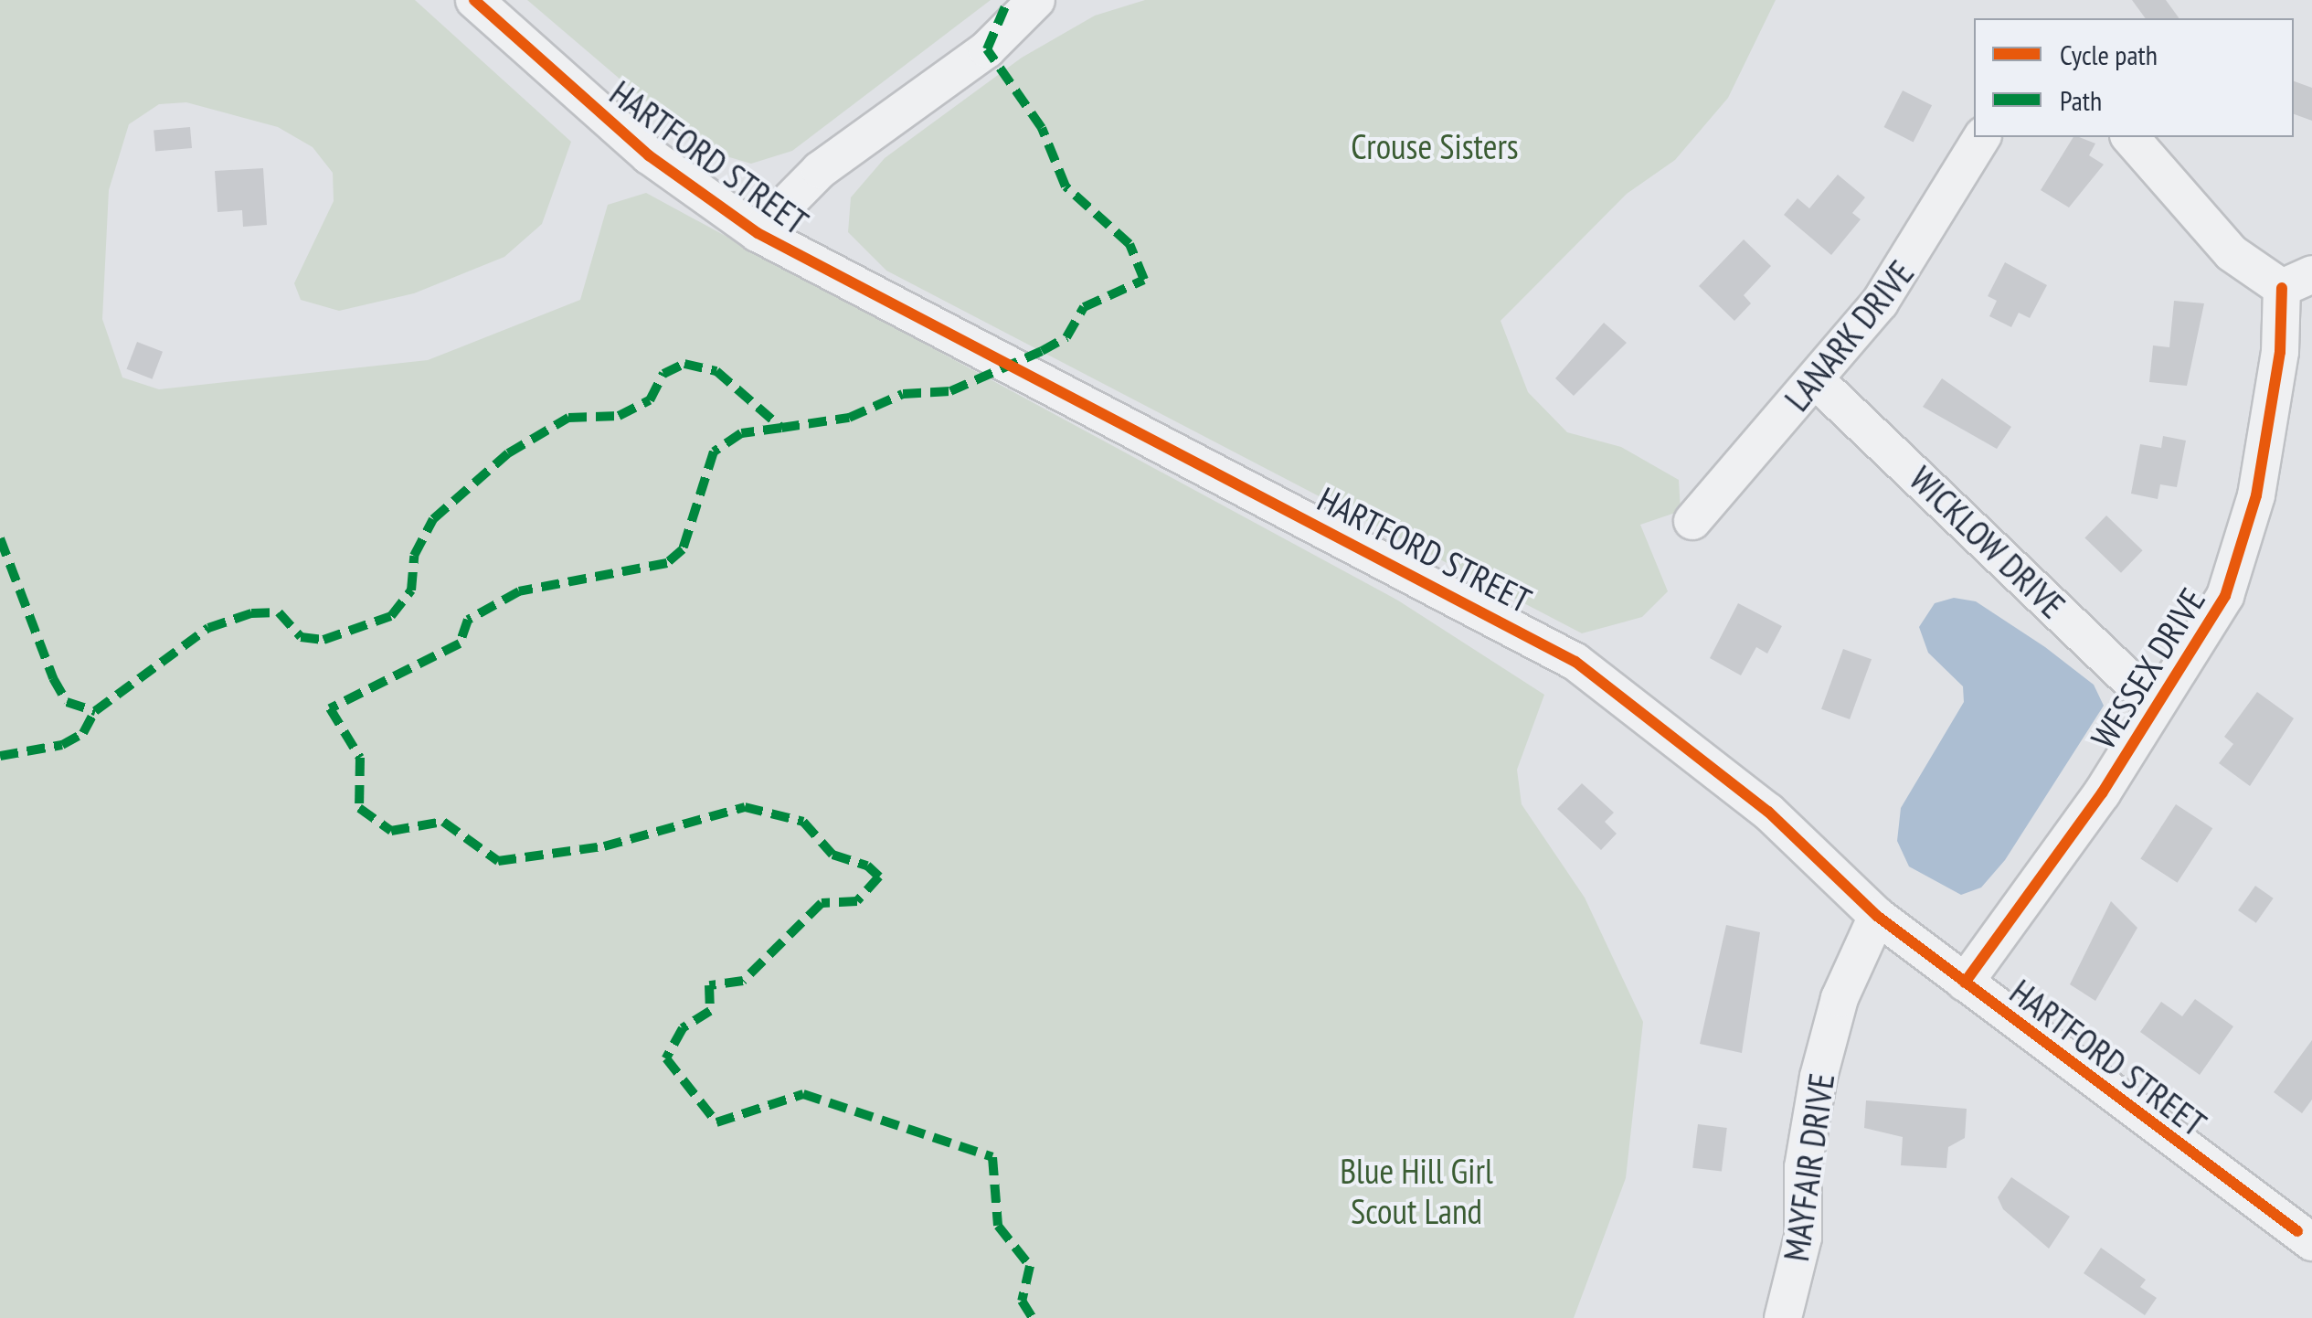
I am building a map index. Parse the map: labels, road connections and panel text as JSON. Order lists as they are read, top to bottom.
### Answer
{
  "streets": {
    "street": [
      "HARTFORD STREET",
      "LANARK DRIVE",
      "WICKLOW DRIVE",
      "WESSEX DRIVE",
      "MAYFAIR DRIVE"
    ]
  },
  "crossings": [
    ["HARTFORD STREET", "WESSEX DRIVE"],
    ["HARTFORD STREET", "MAYFAIR DRIVE"],
    ["LANARK DRIVE", "WICKLOW DRIVE"],
    ["WICKLOW DRIVE", "WESSEX DRIVE"]
  ],
  "parks": ["Crouse Sisters", "Blue Hill Girl Scout Land"],
  "legend": ["Cycle path", "Path"]
}
